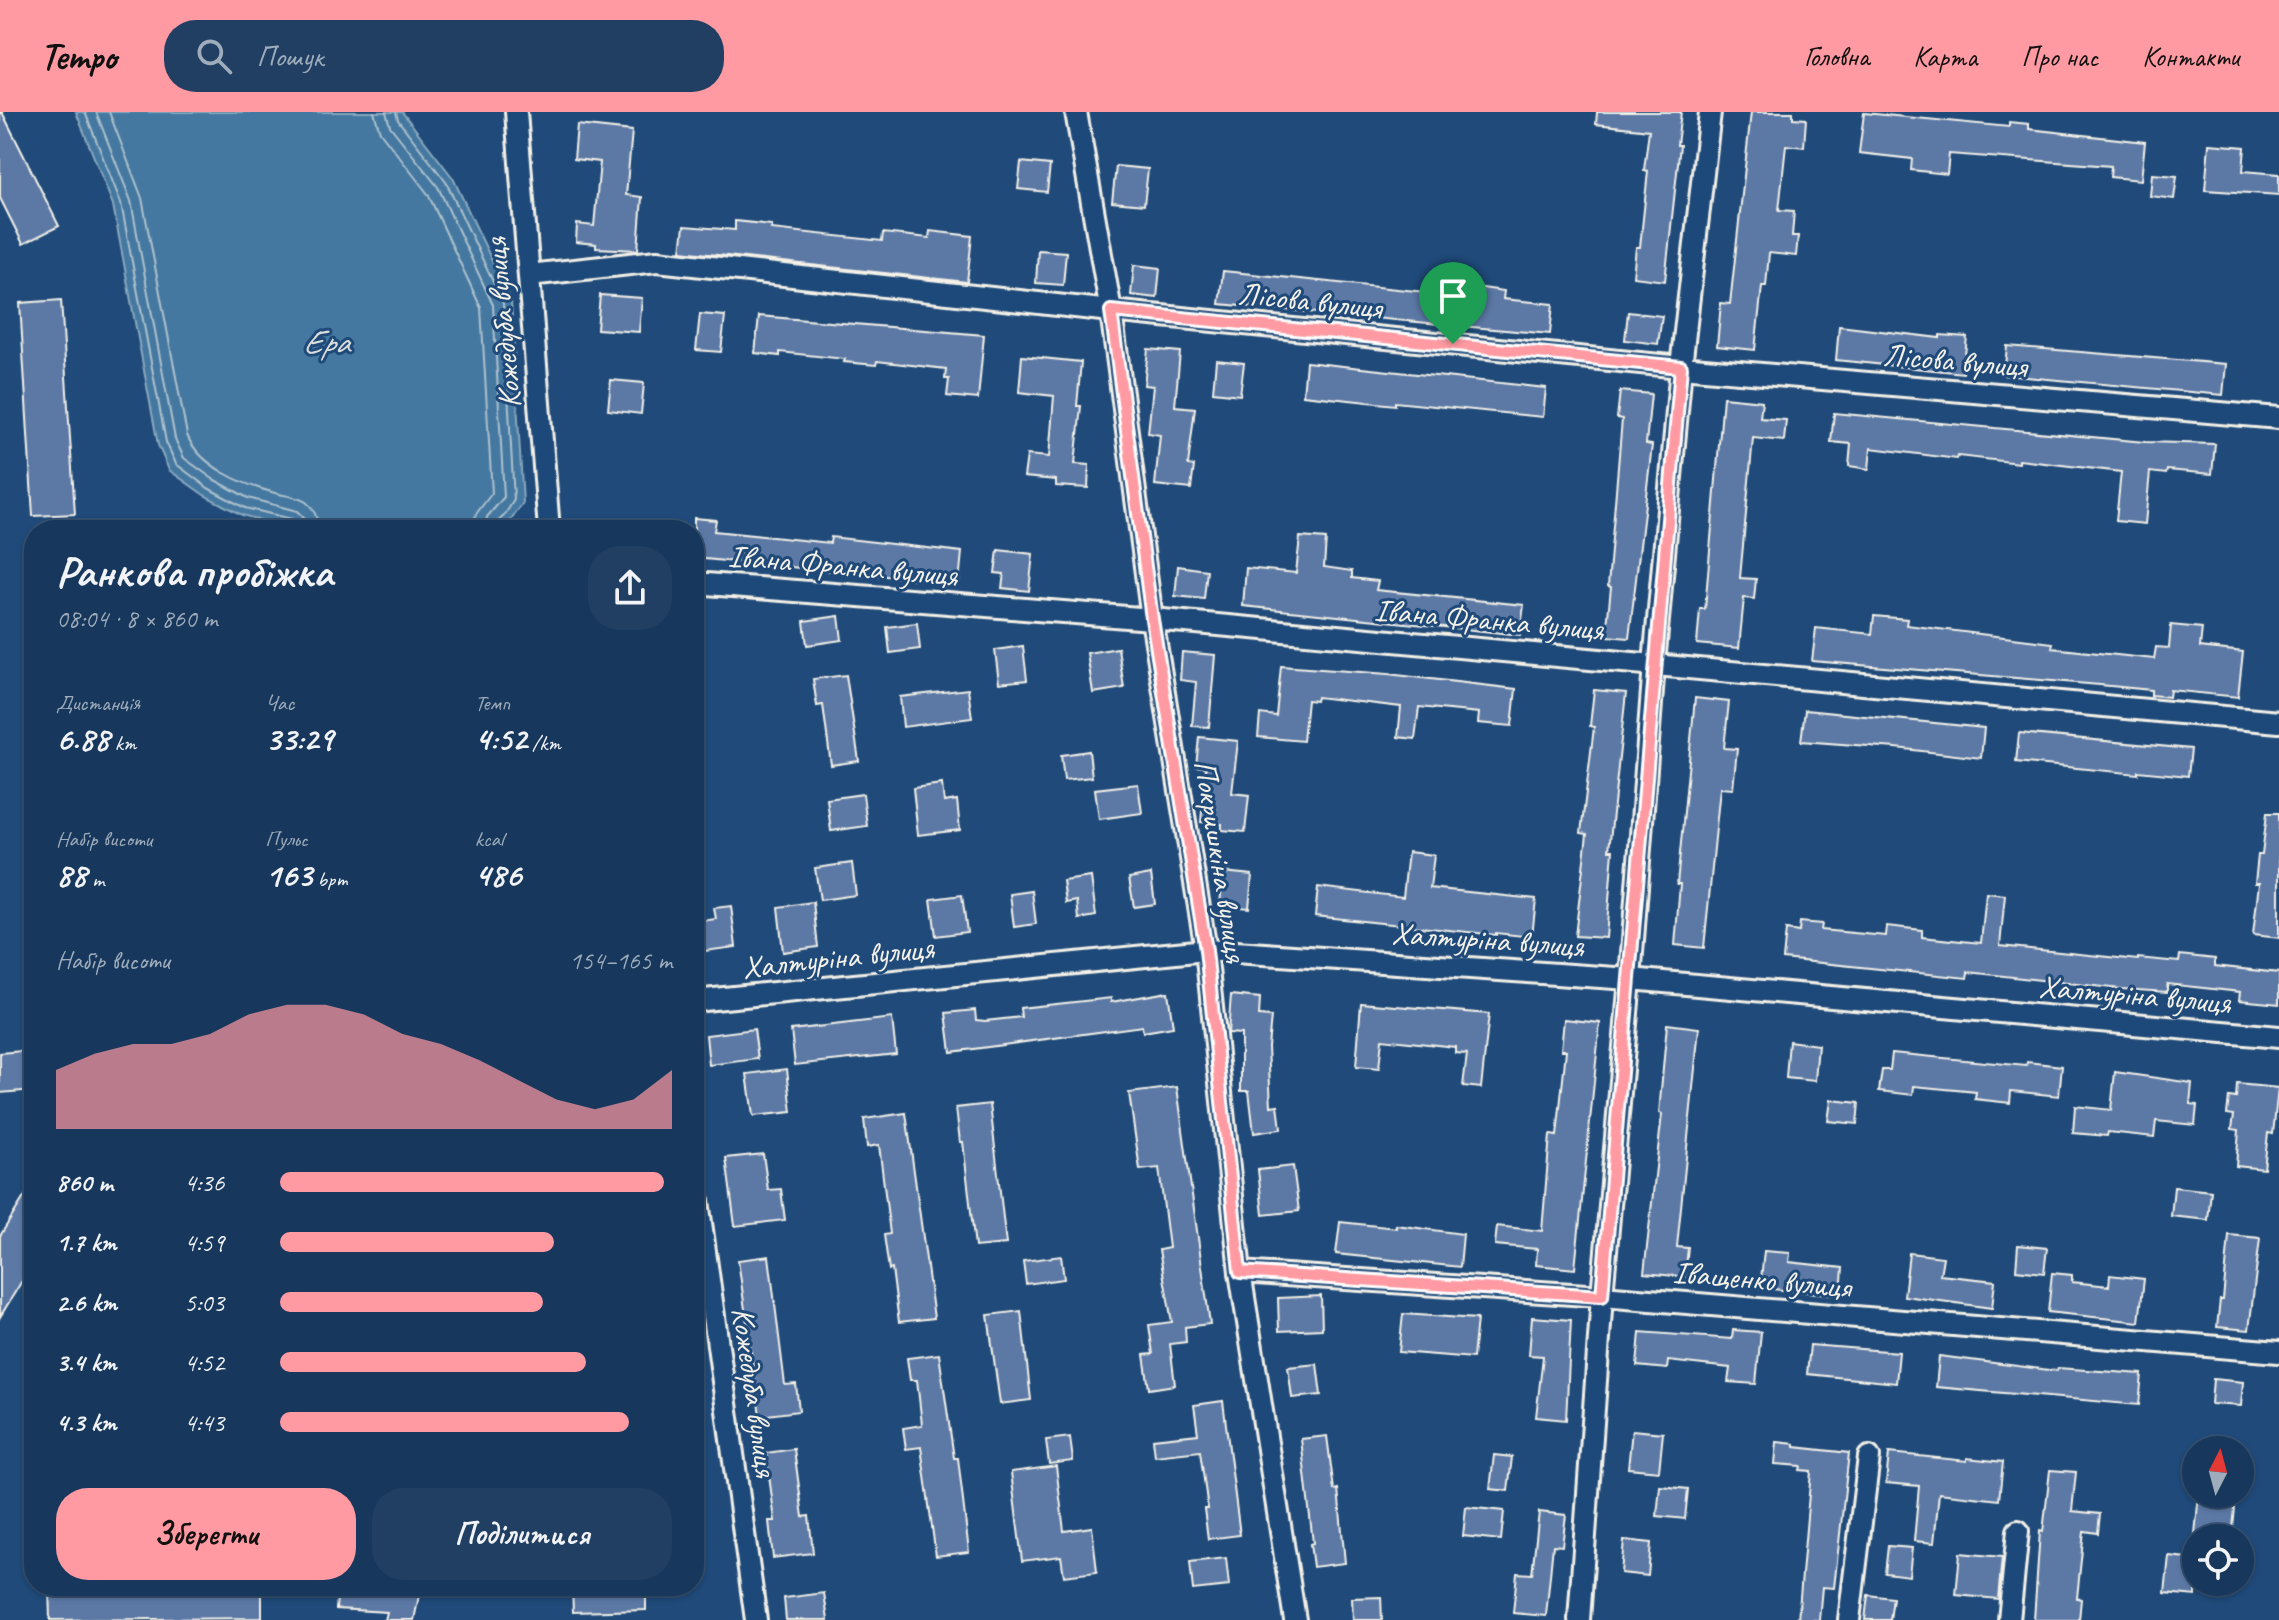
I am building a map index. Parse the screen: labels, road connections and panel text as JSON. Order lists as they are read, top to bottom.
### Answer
{
  "streets": {
    "street": [
      "Лісова вулиця",
      "Кожедуба вулиця",
      "Івана Франка вулиця",
      "Покришкіна вулиця",
      "Халтуріна вулиця",
      "Іващенко вулиця"
    ]
  },
  "crossings": [
    ["Лісова вулиця", "Кожедуба вулиця"],
    ["Лісова вулиця", "Покришкіна вулиця"],
    ["Івана Франка вулиця", "Покришкіна вулиця"],
    ["Покришкіна вулиця", "Халтуріна вулиця"],
    ["Покришкіна вулиця", "Іващенко вулиця"]
  ],
  "water": ["Ера"],
  "north": "top",
  "page": {
    "header": "Tempo",
    "search": "Пошук",
    "nav": [
      "Головна",
      "Карта",
      "Про нас",
      "Контакти"
    ],
    "heading": ["Ранкова пробіжка", "08:04 · 8 × 860 m"],
    "stats": [
      ["Дистанція", "6.88 km"],
      ["Час", "33:29"],
      ["Темп", "4:52 /km"],
      ["Набір висоти", "88 m"],
      ["Пульс", "163 bpm"],
      ["kcal", "486"]
    ],
    "chart": ["Набір висоти", "154–165 m"],
    "list": [
      {
        "name": "860 m",
        "note": "4:36"
      },
      {
        "name": "1.7 km",
        "note": "4:59"
      },
      {
        "name": "2.6 km",
        "note": "5:03"
      },
      {
        "name": "3.4 km",
        "note": "4:52"
      },
      {
        "name": "4.3 km",
        "note": "4:43"
      }
    ],
    "buttons": ["Зберегти", "Поділитися"]
  }
}
